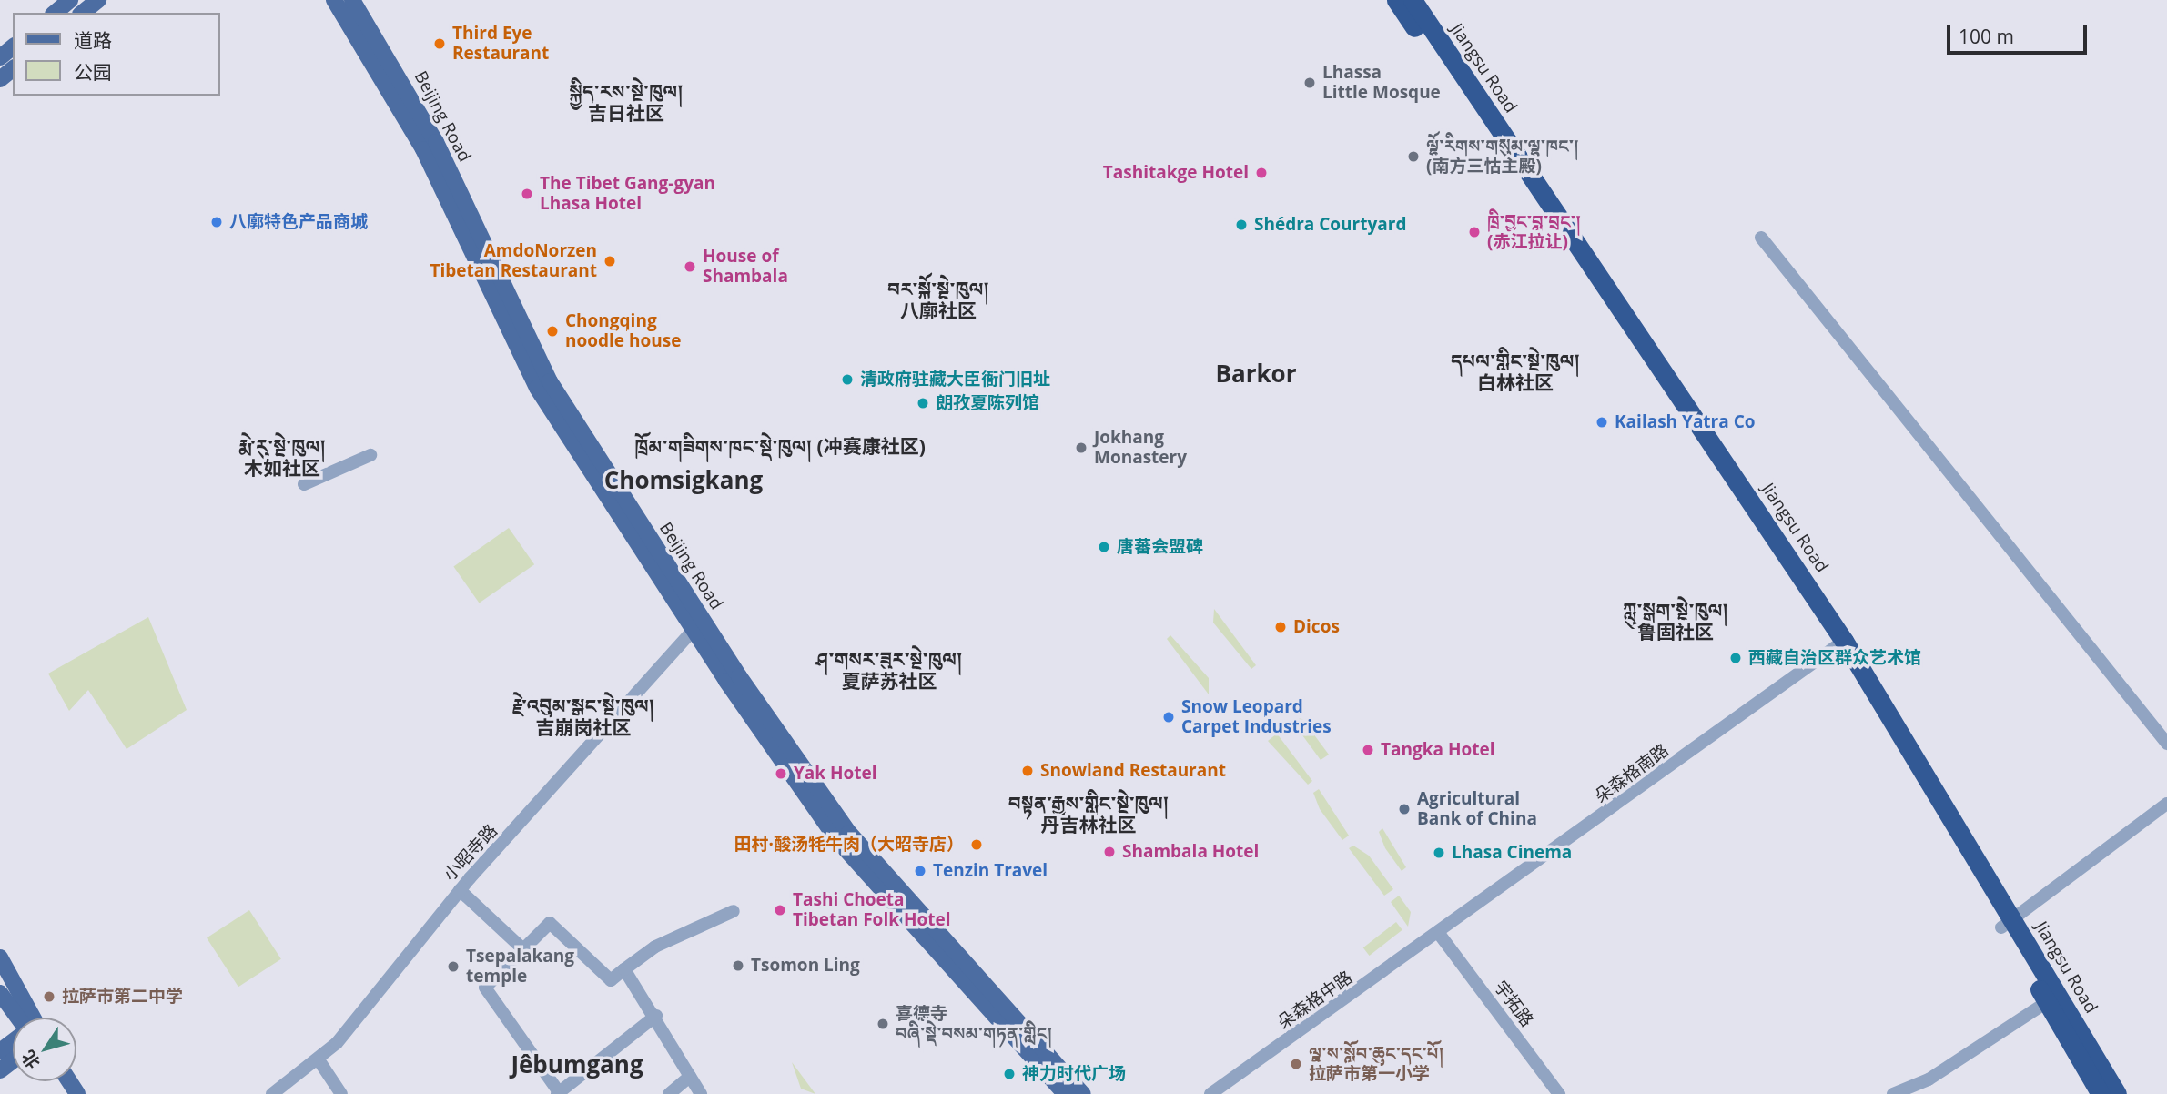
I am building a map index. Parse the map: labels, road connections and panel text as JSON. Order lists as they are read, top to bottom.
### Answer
{
  "streets": {
    "highway": ["Jiangsu Road"],
    "main road": ["Beijing Road"],
    "street": [
      "朵森格南路",
      "小昭寺路",
      "朵森格中路",
      "宇拓路"
    ]
  },
  "crossings": [
    ["Jiangsu Road", "朵森格南路"],
    ["Beijing Road", "小昭寺路"],
    ["朵森格南路", "朵森格中路"],
    ["朵森格南路", "宇拓路"],
    ["朵森格中路", "宇拓路"]
  ],
  "districts": [
    "སྐྱིད་རས་སྡེ་ཁུལ། 吉日社区",
    "བར་སྐོ་སྡེ་ཁུལ། 八廓社区",
    "དཔལ་གླིང་སྡེ་ཁུལ། 白林社区",
    "Barkor",
    "རྨེ་རུ་སྡེ་ཁུལ། 木如社区",
    "ཁྲོམ་གཟིགས་ཁང་སྡེ་ཁུལ། (冲赛康社区)",
    "Chomsigkang",
    "ཀླུ་སྒུག་སྡེ་ཁུལ། 鲁固社区",
    "ཤ་གསར་ཟུར་སྡེ་ཁུལ། 夏萨苏社区",
    "རྗེ་འབུམ་སྒང་སྡེ་ཁུལ། 吉崩岗社区",
    "བསྟན་རྒྱས་གླིང་སྡེ་ཁུལ། 丹吉林社区",
    "Jêbumgang"
  ],
  "places": [
    "Third Eye Restaurant",
    "Lhassa Little Mosque",
    "ལྷོ་རིགས་གསུམ་ལྷ་ཁང་། (南方三怙主殿)",
    "Tashitakge Hotel",
    "The Tibet Gang-gyan Lhasa Hotel",
    "八廓特色产品商城",
    "Shédra Courtyard",
    "ཁྲི་བྱང་བླ་བྲང་། (赤江拉让)",
    "AmdoNorzen Tibetan Restaurant",
    "House of Shambala",
    "Chongqing noodle house",
    "清政府驻藏大臣衙门旧址",
    "朗孜夏陈列馆",
    "Kailash Yatra Co",
    "Jokhang Monastery",
    "唐蕃会盟碑",
    "Dicos",
    "西藏自治区群众艺术馆",
    "Snow Leopard Carpet Industries",
    "Tangka Hotel",
    "Snowland Restaurant",
    "Yak Hotel",
    "Agricultural Bank of China",
    "田村·酸汤牦牛肉（大昭寺店）",
    "Shambala Hotel",
    "Lhasa Cinema",
    "Tenzin Travel",
    "Tashi Choeta Tibetan Folk Hotel",
    "Tsomon Ling",
    "Tsepalakang temple",
    "拉萨市第二中学",
    "喜德寺 བཞི་སྡེ་བསམ་གཏན་གླིང།",
    "ལྷ་ས་སློབ་ཆུང་དང་པོ། 拉萨市第一小学",
    "神力时代广场"
  ],
  "legend": ["道路", "公园"],
  "scale_bar": "100 m",
  "north": "bottom left"
}
